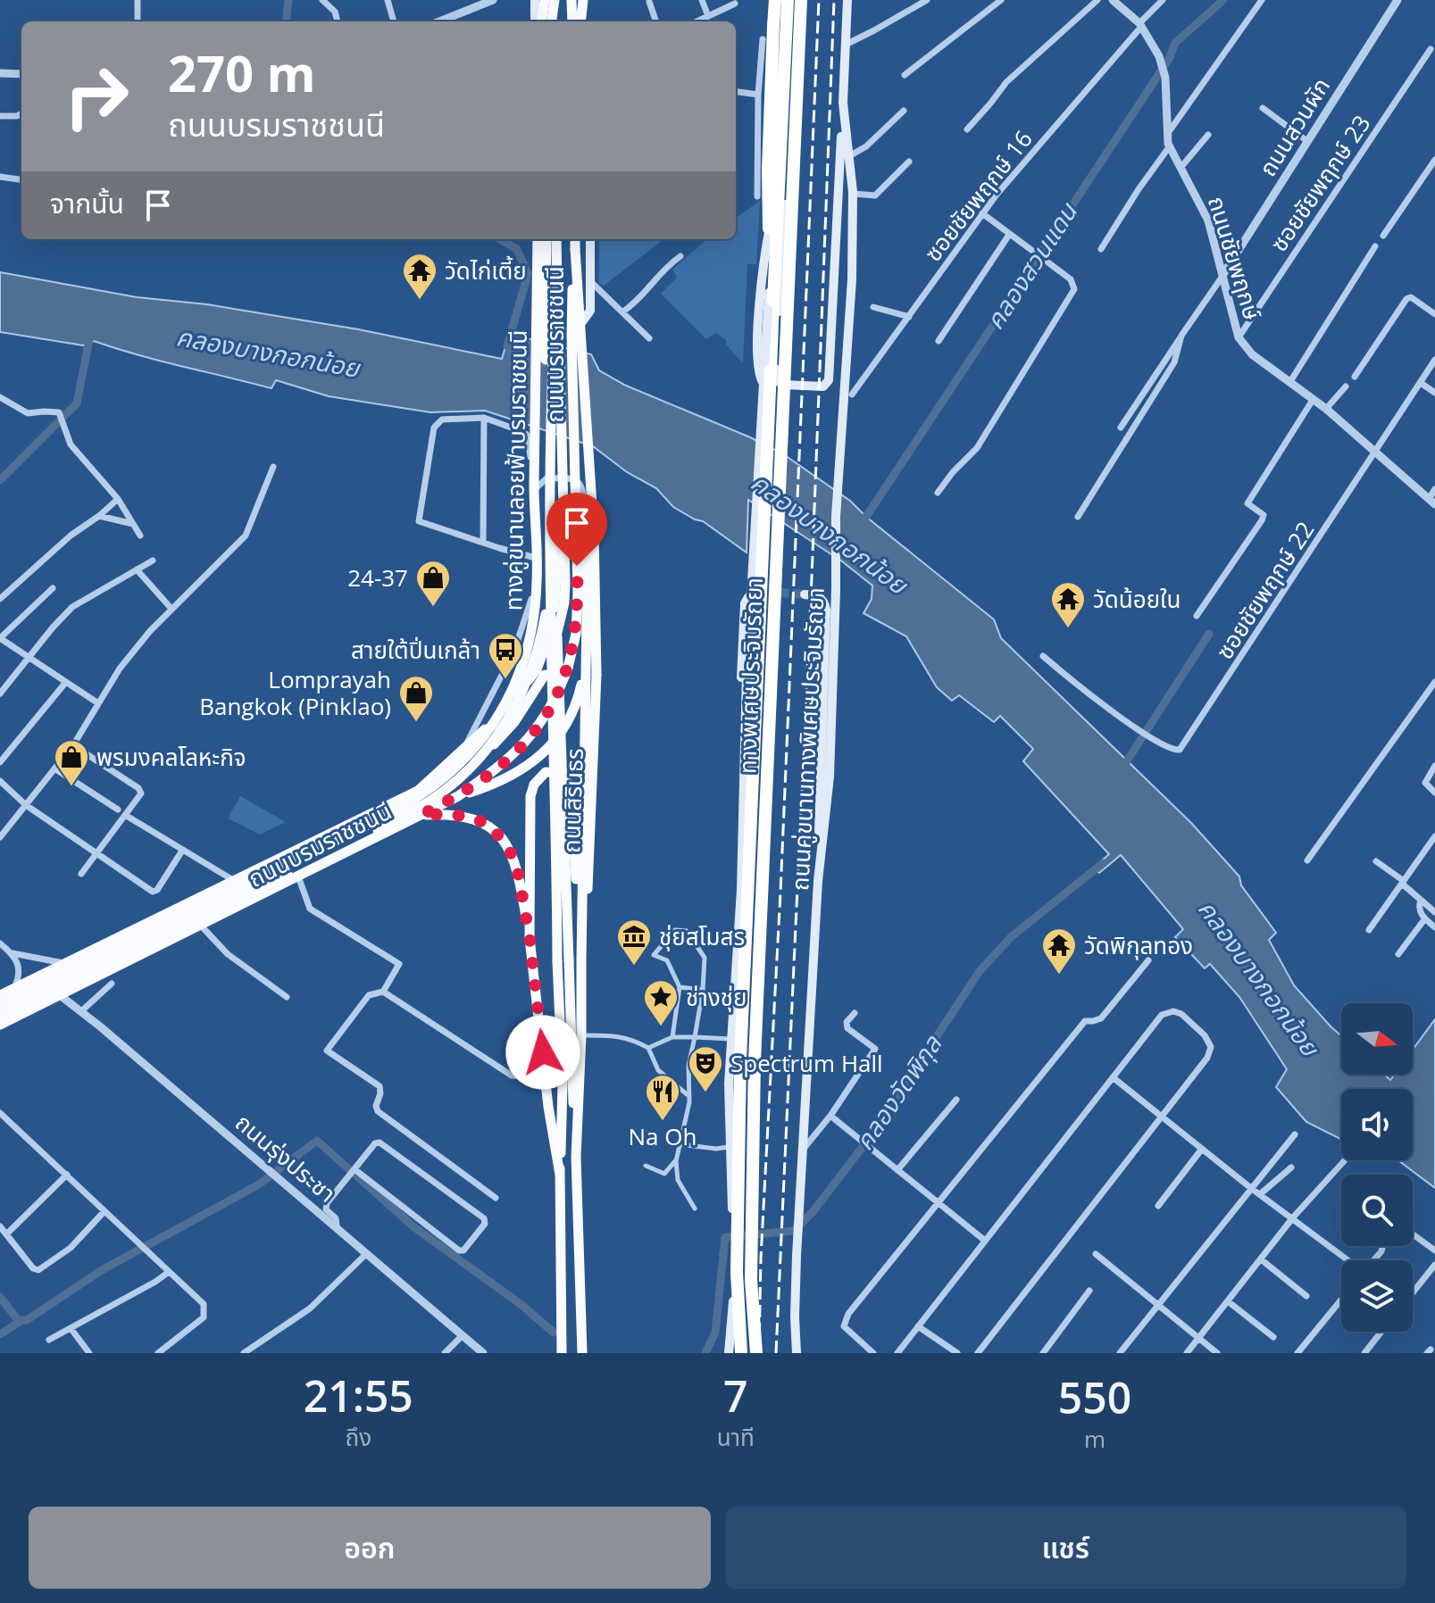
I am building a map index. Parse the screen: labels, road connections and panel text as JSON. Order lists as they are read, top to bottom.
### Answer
{
  "streets": {
    "highway": ["ทางพิเศษประจิมรัถยา"],
    "main road": [
      "ถนนบรมราชชนนี",
      "ทางคู่ขนานลอยฟ้าบรมราชชนนี",
      "ถนนคู่ขนานทางพิเศษประจิมรัถยา",
      "ถนนสิรินธร"
    ],
    "street": [
      "ถนนสวนผัก",
      "ซอยชัยพฤกษ์ 23",
      "ซอยชัยพฤกษ์ 16",
      "ถนนชัยพฤกษ์",
      "ซอยชัยพฤกษ์ 22",
      "ถนนรุ่งประชา"
    ]
  },
  "crossings": [
    ["ถนนสวนผัก", "ถนนชัยพฤกษ์"],
    ["ซอยชัยพฤกษ์ 23", "ถนนชัยพฤกษ์"],
    ["ซอยชัยพฤกษ์ 16", "ถนนชัยพฤกษ์"],
    ["ถนนชัยพฤกษ์", "ซอยชัยพฤกษ์ 22"],
    ["ถนนบรมราชชนนี", "ถนนสิรินธร"],
    ["ถนนบรมราชชนนี", "ถนนรุ่งประชา"]
  ],
  "water": ["คลองสวนแดน", "คลองบางกอกน้อย", "คลองวัดพิกุล"],
  "places": {
    "temple": ["วัดไก่เตี้ย", "วัดน้อยใน", "วัดพิกุลทอง"],
    "shop": ["24-37", "Lomprayah Bangkok (Pinklao)", "พรมงคลโลหะกิจ"],
    "bus stop": ["สายใต้ปิ่นเกล้า"],
    "museum": ["ชุ่ยสโมสร"],
    "place": ["ช่างชุ่ย"],
    "theatre": ["Spectrum Hall"],
    "restaurant": ["Na Oh"]
  },
  "north": "right",
  "page": {
    "turn": ["270 m", "ถนนบรมราชชนนี"],
    "then": "จากนั้น",
    "eta": [
      "21:55",
      "ถึง",
      "7",
      "นาที",
      "550",
      "m"
    ],
    "buttons": ["ออก", "แชร์"]
  }
}
